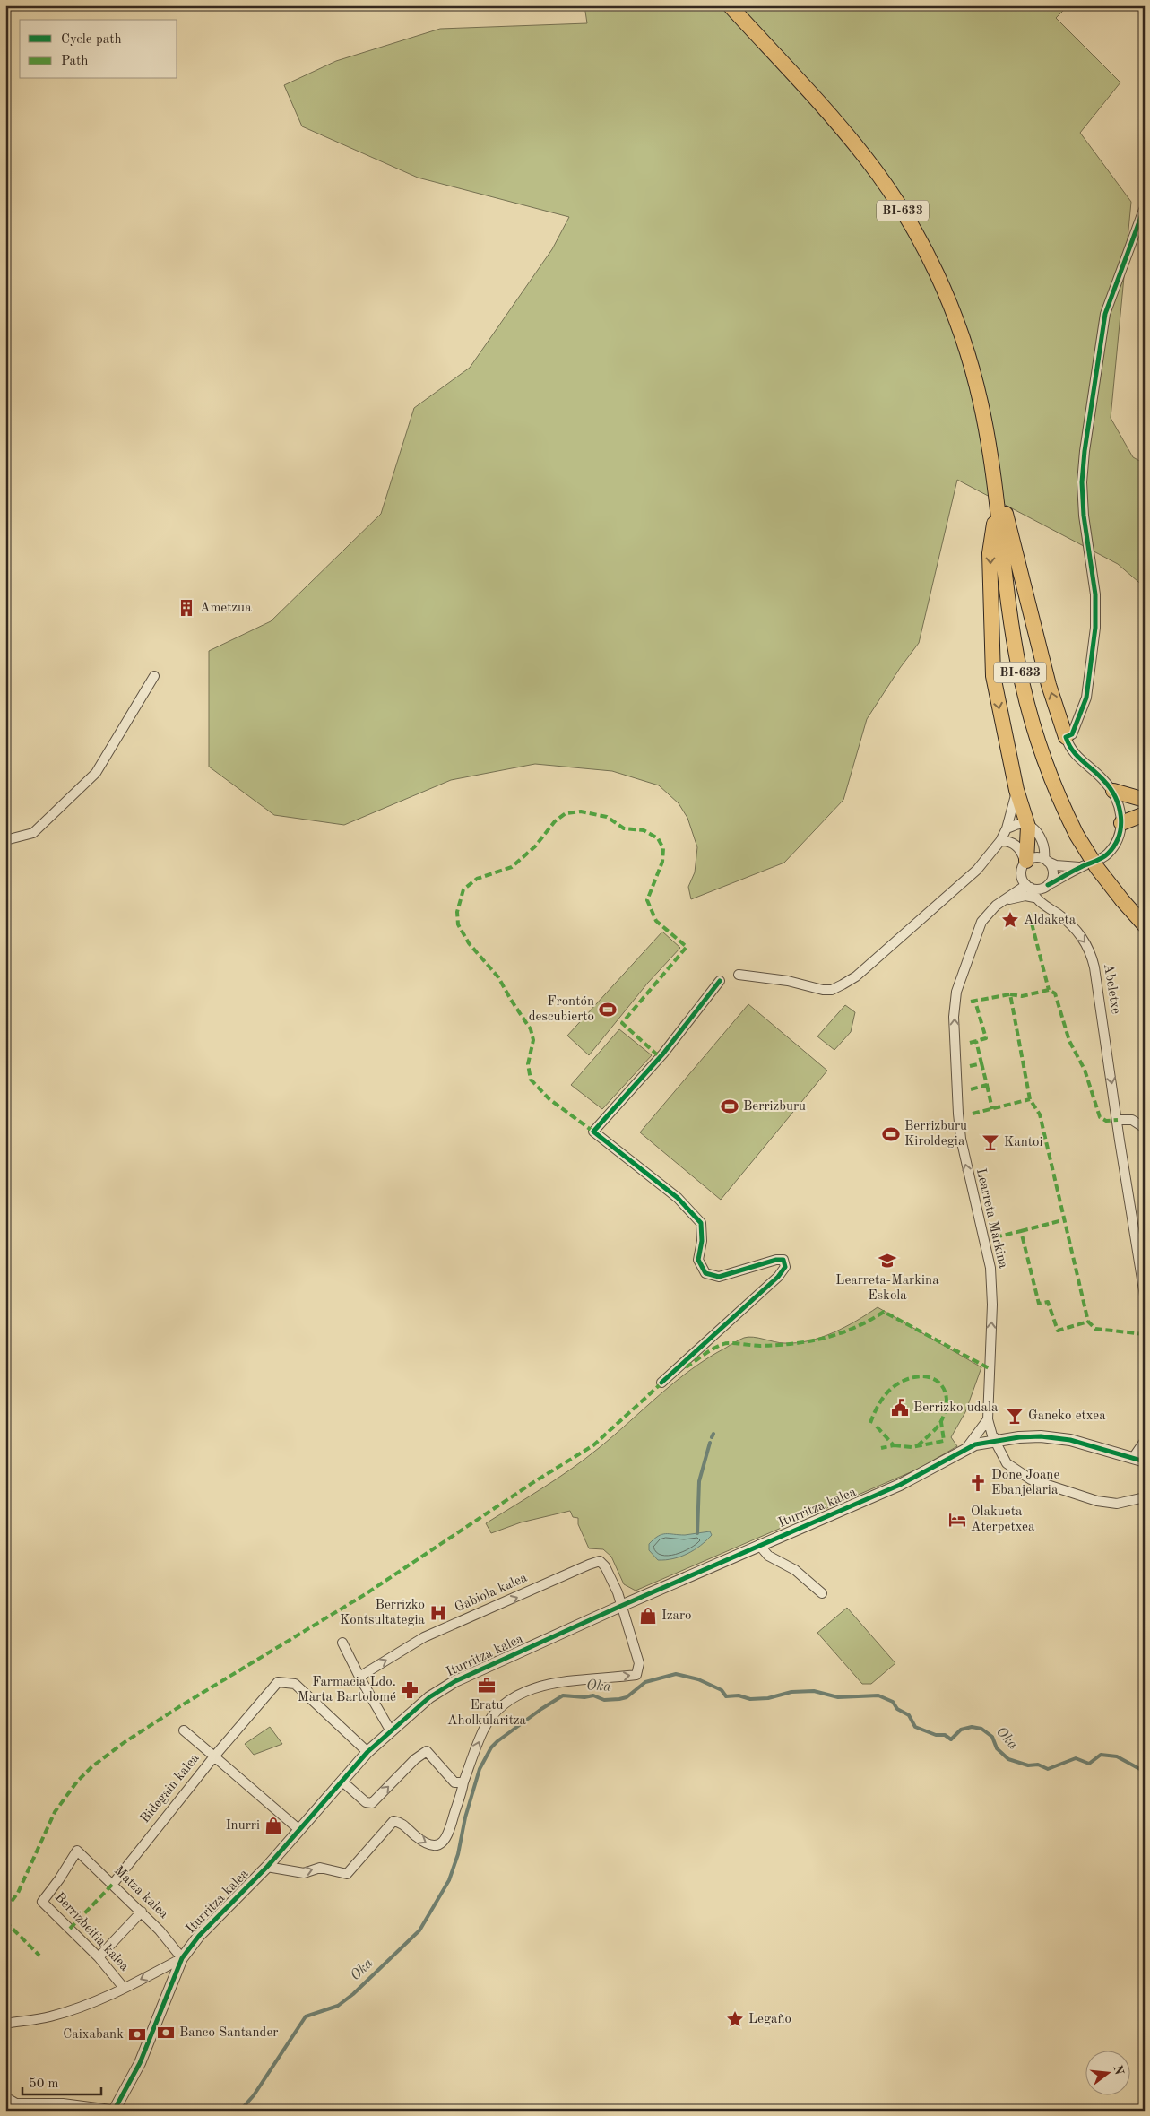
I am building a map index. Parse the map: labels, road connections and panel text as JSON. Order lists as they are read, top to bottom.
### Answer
{
  "streets": {
    "main road": ["BI-633"],
    "street": [
      "Abeletxe",
      "Learreta Markina",
      "Iturritza kalea",
      "Gabiola kalea",
      "Bidegain kalea",
      "Matza kalea",
      "Berrizbeitia kalea"
    ]
  },
  "crossings": [
    ["Iturritza kalea", "Gabiola kalea"],
    ["Iturritza kalea", "Bidegain kalea"],
    ["Iturritza kalea", "Matza kalea"],
    ["Bidegain kalea", "Matza kalea"],
    ["Matza kalea", "Berrizbeitia kalea"]
  ],
  "one_way": ["Abeletxe", "Learreta Markina", "Gabiola kalea"],
  "water": ["Oka"],
  "places": {
    "building": ["Ametzua"],
    "place": ["Aldaketa", "Legaño"],
    "sports": ["Frontón descubierto", "Berrizburu", "Berrizburu Kiroldegia"],
    "bar": ["Kantoi", "Ganeko etxea"],
    "school or university": ["Learreta-Markina Eskola"],
    "public building": ["Berrizko udala"],
    "church": ["Done Joane Ebanjelaria"],
    "hotel": ["Olakueta Aterpetxea"],
    "hospital": ["Berrizko Kontsultategia"],
    "shop": ["Izaro", "Inurri"],
    "office": ["Eratu Aholkularitza"],
    "pharmacy": ["Farmacia Ldo. Marta Bartolomé"],
    "bank": ["Banco Santander", "Caixabank"]
  },
  "legend": ["Cycle path", "Path"],
  "scale_bar": "50 m",
  "north": "right"
}
